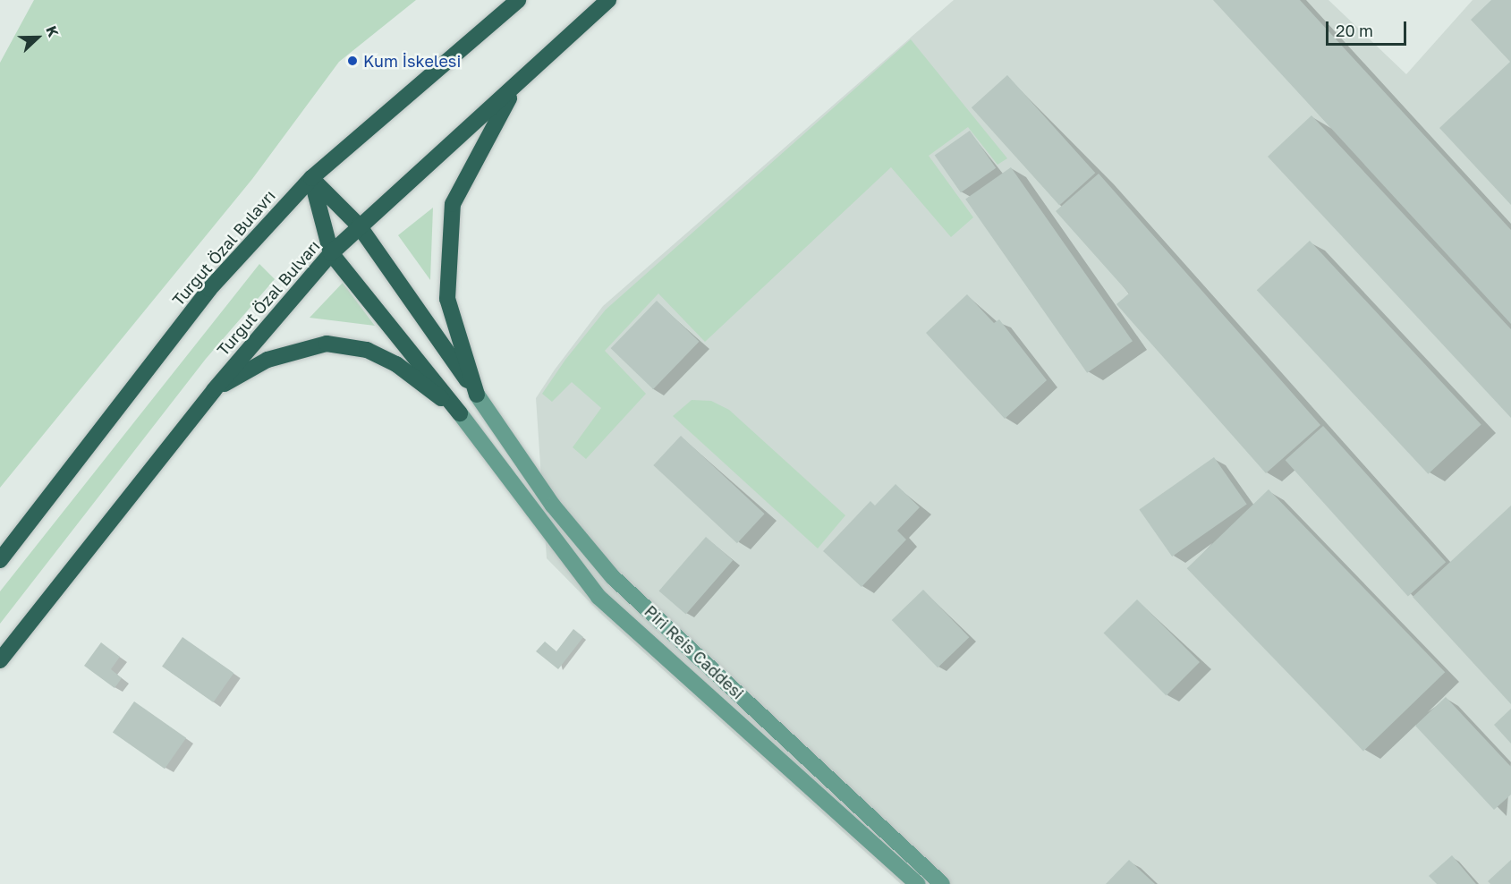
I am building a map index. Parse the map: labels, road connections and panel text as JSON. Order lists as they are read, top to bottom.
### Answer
{
  "streets": {
    "highway": ["Turgut Özal Bulavrı", "Turgut Özal Bulvarı"],
    "main road": ["Piri Reis Caddesi"]
  },
  "places": ["Kum İskelesi"],
  "scale_bar": "20 m",
  "north": "right"
}
